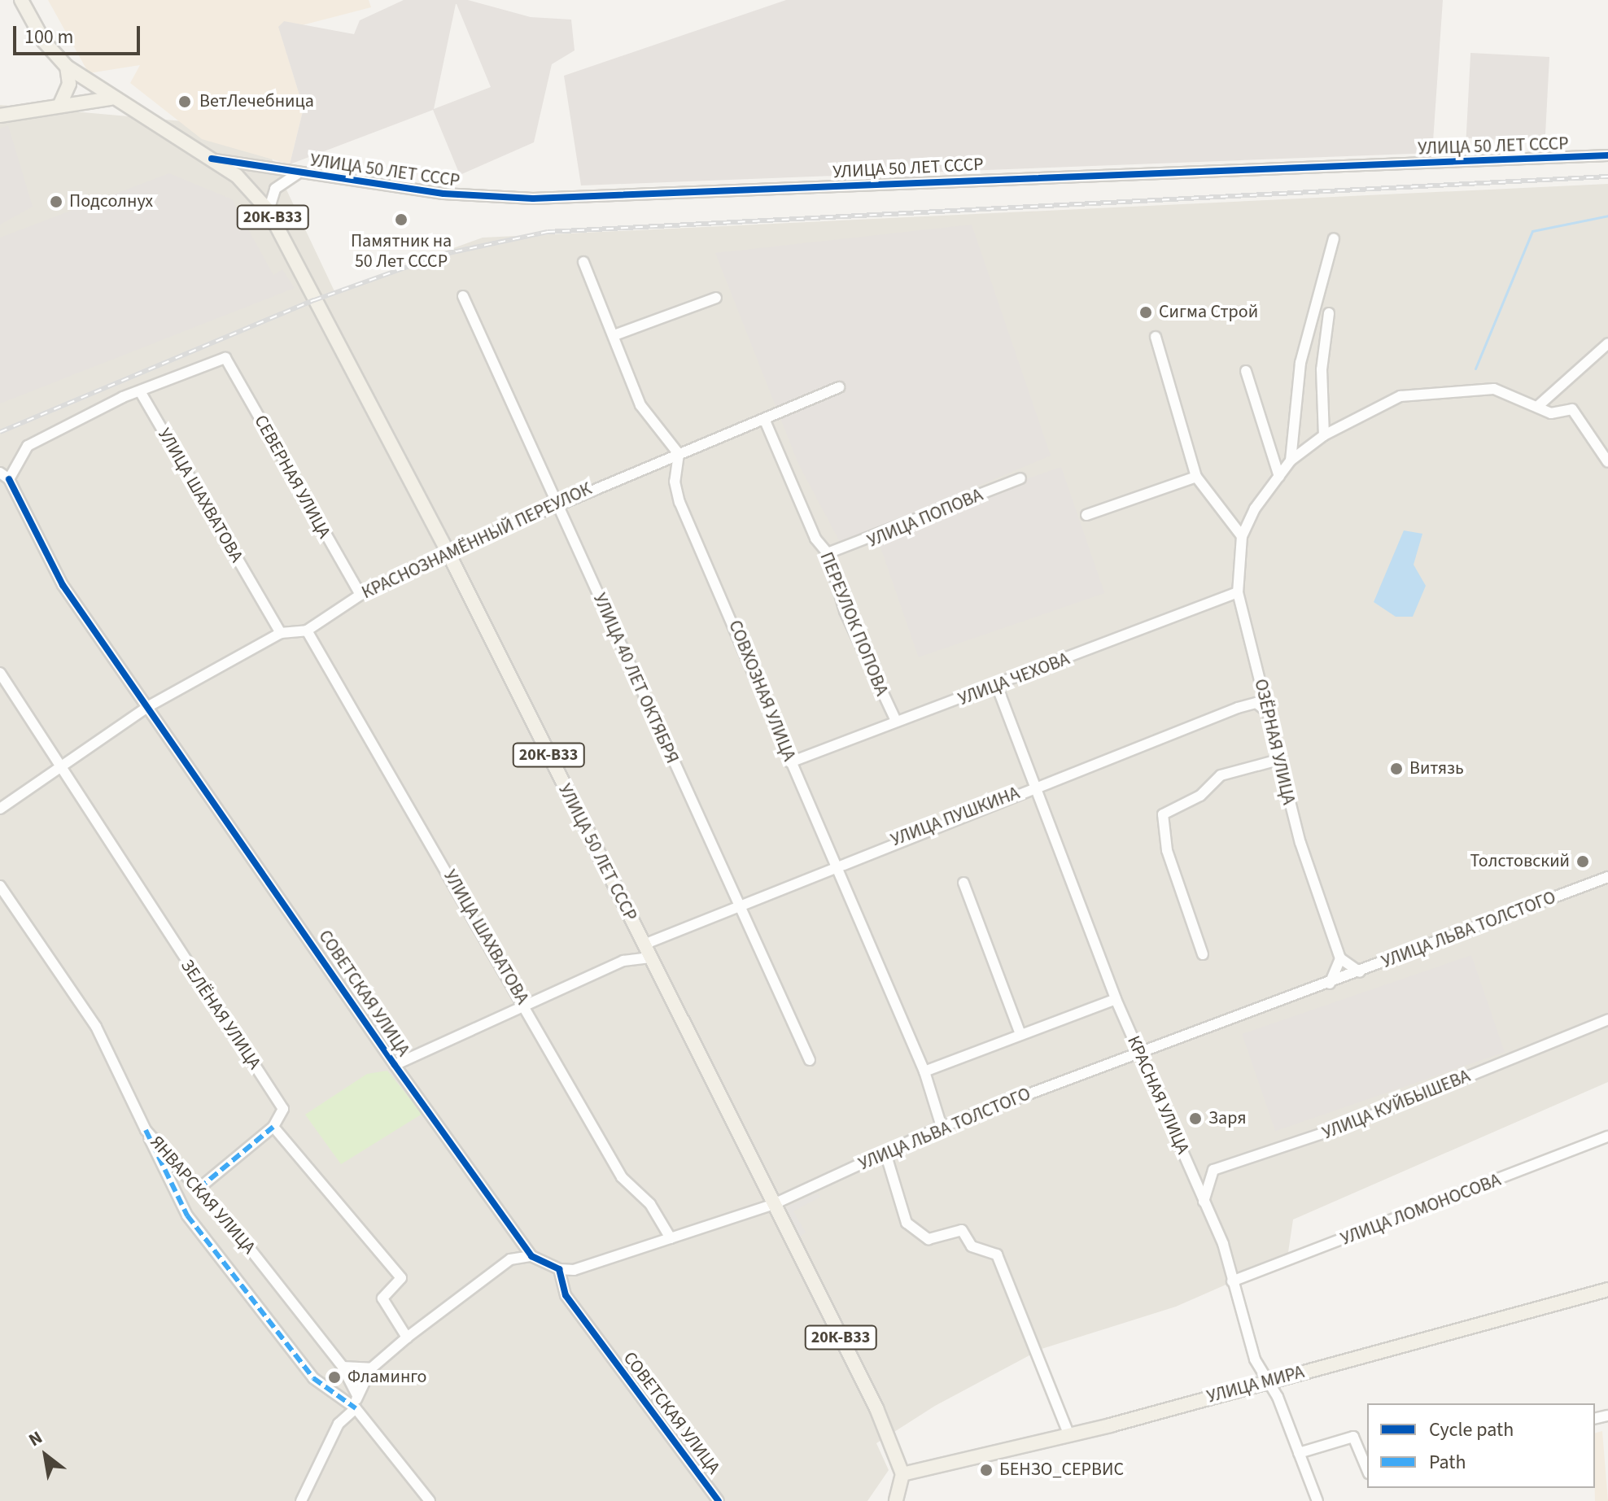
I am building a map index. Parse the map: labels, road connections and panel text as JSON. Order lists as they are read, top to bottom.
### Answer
{
  "streets": {
    "main road": ["УЛИЦА 50 ЛЕТ СССР", "20К-В33", "УЛИЦА МИРА"],
    "street": [
      "СЕВЕРНАЯ УЛИЦА",
      "УЛИЦА ШАХВАТОВА",
      "УЛИЦА ПОПОВА",
      "КРАСНОЗНАМЁННЫЙ ПЕРЕУЛОК",
      "ПЕРЕУЛОК ПОПОВА",
      "УЛИЦА 40 ЛЕТ ОКТЯБРЯ",
      "УЛИЦА ЧЕХОВА",
      "СОВХОЗНАЯ УЛИЦА",
      "ОЗЁРНАЯ УЛИЦА",
      "УЛИЦА ПУШКИНА",
      "УЛИЦА ЛЬВА ТОЛСТОГО",
      "СОВЕТСКАЯ УЛИЦА",
      "ЗЕЛЁНАЯ УЛИЦА",
      "КРАСНАЯ УЛИЦА",
      "УЛИЦА КУЙБЫШЕВА",
      "ЯНВАРСКАЯ УЛИЦА",
      "УЛИЦА ЛОМОНОСОВА"
    ]
  },
  "crossings": [
    ["УЛИЦА 50 ЛЕТ СССР", "КРАСНОЗНАМЁННЫЙ ПЕРЕУЛОК"],
    ["УЛИЦА 50 ЛЕТ СССР", "УЛИЦА ПУШКИНА"],
    ["УЛИЦА 50 ЛЕТ СССР", "УЛИЦА ЛЬВА ТОЛСТОГО"],
    ["УЛИЦА 50 ЛЕТ СССР", "УЛИЦА МИРА"],
    ["СЕВЕРНАЯ УЛИЦА", "УЛИЦА ШАХВАТОВА"],
    ["СЕВЕРНАЯ УЛИЦА", "КРАСНОЗНАМЁННЫЙ ПЕРЕУЛОК"],
    ["УЛИЦА ШАХВАТОВА", "КРАСНОЗНАМЁННЫЙ ПЕРЕУЛОК"],
    ["УЛИЦА ШАХВАТОВА", "УЛИЦА ЛЬВА ТОЛСТОГО"],
    ["УЛИЦА ПОПОВА", "ПЕРЕУЛОК ПОПОВА"],
    ["КРАСНОЗНАМЁННЫЙ ПЕРЕУЛОК", "ПЕРЕУЛОК ПОПОВА"],
    ["КРАСНОЗНАМЁННЫЙ ПЕРЕУЛОК", "УЛИЦА 40 ЛЕТ ОКТЯБРЯ"],
    ["КРАСНОЗНАМЁННЫЙ ПЕРЕУЛОК", "СОВХОЗНАЯ УЛИЦА"],
    ["КРАСНОЗНАМЁННЫЙ ПЕРЕУЛОК", "СОВЕТСКАЯ УЛИЦА"],
    ["КРАСНОЗНАМЁННЫЙ ПЕРЕУЛОК", "ЗЕЛЁНАЯ УЛИЦА"],
    ["ПЕРЕУЛОК ПОПОВА", "УЛИЦА ЧЕХОВА"],
    ["УЛИЦА 40 ЛЕТ ОКТЯБРЯ", "УЛИЦА ПУШКИНА"],
    ["УЛИЦА ЧЕХОВА", "СОВХОЗНАЯ УЛИЦА"],
    ["УЛИЦА ЧЕХОВА", "ОЗЁРНАЯ УЛИЦА"],
    ["УЛИЦА ЧЕХОВА", "КРАСНАЯ УЛИЦА"],
    ["СОВХОЗНАЯ УЛИЦА", "УЛИЦА ПУШКИНА"],
    ["СОВХОЗНАЯ УЛИЦА", "УЛИЦА ЛЬВА ТОЛСТОГО"],
    ["ОЗЁРНАЯ УЛИЦА", "УЛИЦА ПУШКИНА"],
    ["УЛИЦА ПУШКИНА", "КРАСНАЯ УЛИЦА"],
    ["УЛИЦА ЛЬВА ТОЛСТОГО", "СОВЕТСКАЯ УЛИЦА"],
    ["УЛИЦА ЛЬВА ТОЛСТОГО", "КРАСНАЯ УЛИЦА"],
    ["КРАСНАЯ УЛИЦА", "УЛИЦА КУЙБЫШЕВА"],
    ["КРАСНАЯ УЛИЦА", "УЛИЦА ЛОМОНОСОВА"],
    ["КРАСНАЯ УЛИЦА", "УЛИЦА МИРА"]
  ],
  "places": [
    "ВетЛечебница",
    "Подсолнух",
    "Памятник на 50 Лет СССР",
    "Сигма Строй",
    "Витязь",
    "Толстовский",
    "Заря",
    "Фламинго",
    "БЕНЗО_СЕРВИС"
  ],
  "legend": ["Cycle path", "Path"],
  "scale_bar": "100 m",
  "north": "top left"
}
